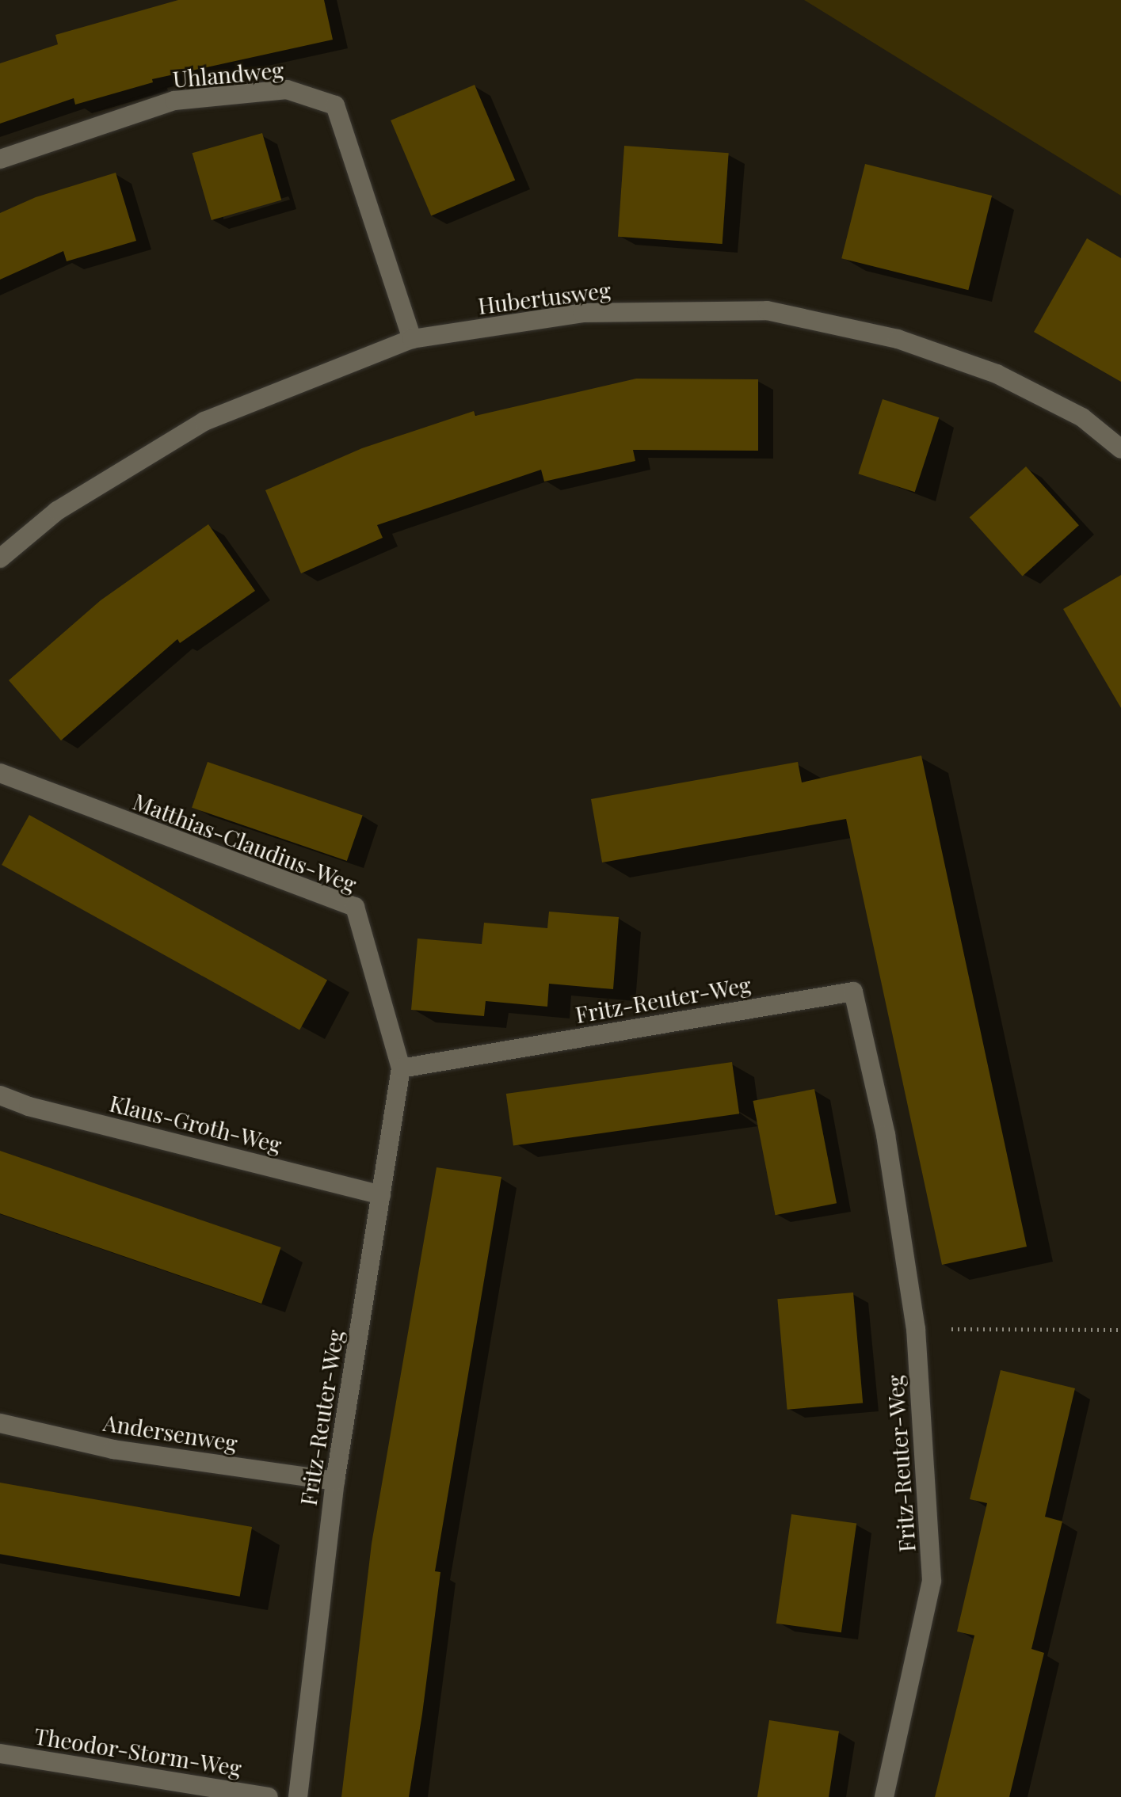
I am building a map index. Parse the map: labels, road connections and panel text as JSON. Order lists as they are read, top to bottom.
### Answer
{
  "streets": {
    "street": [
      "Uhlandweg",
      "Hubertusweg",
      "Matthias-Claudius-Weg",
      "Fritz-Reuter-Weg",
      "Klaus-Groth-Weg",
      "Andersenweg",
      "Theodor-Storm-Weg"
    ]
  },
  "crossings": [
    ["Uhlandweg", "Hubertusweg"],
    ["Matthias-Claudius-Weg", "Fritz-Reuter-Weg"],
    ["Fritz-Reuter-Weg", "Klaus-Groth-Weg"],
    ["Fritz-Reuter-Weg", "Andersenweg"]
  ]
}
